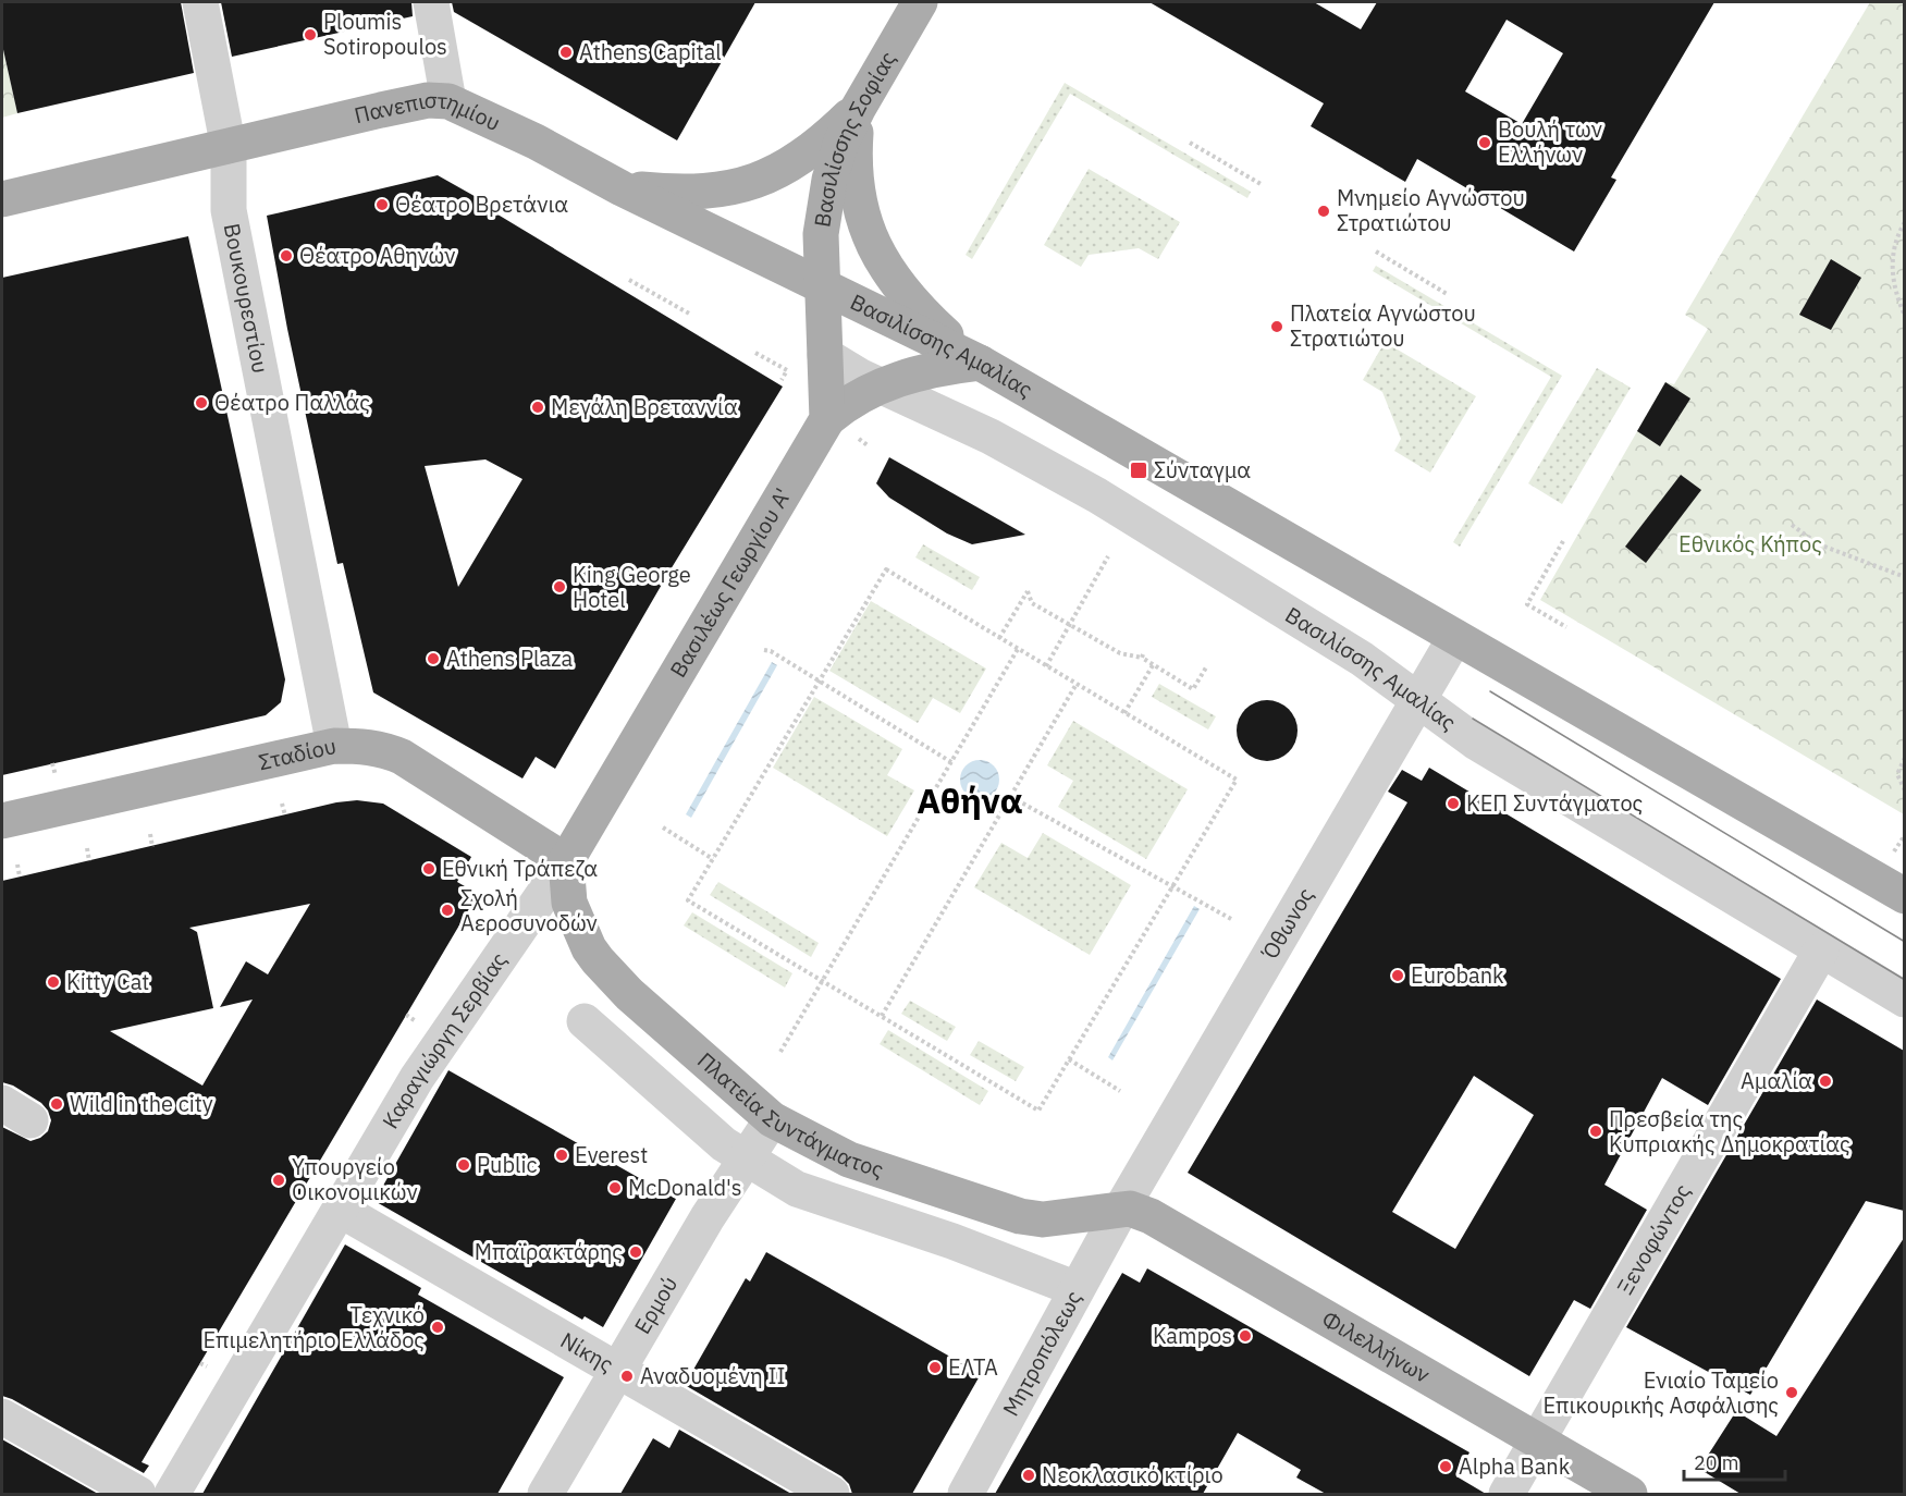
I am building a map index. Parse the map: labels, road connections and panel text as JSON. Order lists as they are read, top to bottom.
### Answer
{
  "streets": {
    "main road": [
      "Πανεπιστημίου",
      "Βασιλίσσης Σοφίας",
      "Βασιλίσσης Αμαλίας",
      "Βασιλέως Γεωργίου Α'",
      "Σταδίου",
      "Πλατεία Συντάγματος",
      "Φιλελλήνων"
    ],
    "street": [
      "Βουκουρεστίου",
      "Όθωνος",
      "Καραγιώργη Σερβίας",
      "Ξενοφώντος",
      "Ερμού",
      "Νίκης",
      "Μητροπόλεως"
    ]
  },
  "crossings": [
    ["Πανεπιστημίου", "Βασιλίσσης Σοφίας"],
    ["Πανεπιστημίου", "Βουκουρεστίου"],
    ["Πανεπιστημίου", "Βασιλίσσης Αμαλίας"],
    ["Βασιλίσσης Σοφίας", "Βασιλίσσης Αμαλίας"],
    ["Βουκουρεστίου", "Σταδίου"],
    ["Βασιλίσσης Αμαλίας", "Όθωνος"],
    ["Βασιλίσσης Αμαλίας", "Ξενοφώντος"],
    ["Βασιλέως Γεωργίου Α'", "Σταδίου"],
    ["Βασιλέως Γεωργίου Α'", "Καραγιώργη Σερβίας"],
    ["Βασιλέως Γεωργίου Α'", "Πλατεία Συντάγματος"],
    ["Σταδίου", "Καραγιώργη Σερβίας"],
    ["Σταδίου", "Πλατεία Συντάγματος"],
    ["Όθωνος", "Πλατεία Συντάγματος"],
    ["Όθωνος", "Φιλελλήνων"],
    ["Όθωνος", "Μητροπόλεως"],
    ["Καραγιώργη Σερβίας", "Πλατεία Συντάγματος"],
    ["Καραγιώργη Σερβίας", "Νίκης"],
    ["Πλατεία Συντάγματος", "Ερμού"],
    ["Πλατεία Συντάγματος", "Φιλελλήνων"],
    ["Πλατεία Συντάγματος", "Μητροπόλεως"],
    ["Ξενοφώντος", "Φιλελλήνων"],
    ["Ερμού", "Νίκης"],
    ["Φιλελλήνων", "Μητροπόλεως"]
  ],
  "districts": ["Αθήνα"],
  "parks": ["Εθνικός Κήπος"],
  "places": {
    "other": [
      "Ploumis Sotiropoulos",
      "Athens Capital",
      "Βουλή των Ελλήνων",
      "Θέατρο Βρετάνια",
      "Μνημείο Αγνώστου Στρατιώτου",
      "Θέατρο Αθηνών",
      "Πλατεία Αγνώστου Στρατιώτου",
      "Θέατρο Παλλάς",
      "Μεγάλη Βρεταννία",
      "King George Hotel",
      "Athens Plaza",
      "ΚΕΠ Συντάγματος",
      "Εθνική Τράπεζα",
      "Σχολή Αεροσυνοδών",
      "Eurobank",
      "Kitty Cat",
      "Αμαλία",
      "Wild in the city",
      "Πρεσβεία της Κυπριακής Δημοκρατίας",
      "Everest",
      "Public",
      "Υπουργείο Οικονομικών",
      "McDonald's",
      "Μπαϊρακτάρης",
      "Τεχνικό Επιμελητήριο Ελλάδος",
      "Kampos",
      "ΕΛΤΑ",
      "Αναδυομένη ΙΙ",
      "Ενιαίο Ταμείο Επικουρικής Ασφάλισης",
      "Alpha Bank",
      "Νεοκλασικό κτίριο"
    ],
    "transit": ["Σύνταγμα"]
  },
  "scale_bar": "20 m"
}
